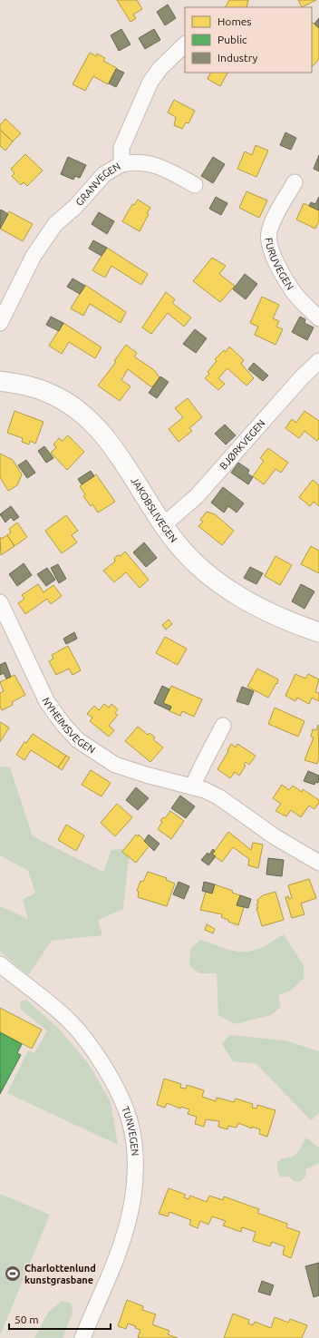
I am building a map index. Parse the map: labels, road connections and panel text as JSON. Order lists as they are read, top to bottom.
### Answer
{
  "streets": {
    "street": [
      "GRANVEGEN",
      "FURUVEGEN",
      "BJØRKVEGEN",
      "JAKOBSLIVEGEN",
      "NYHEIMSVEGEN",
      "TUNVEGEN"
    ]
  },
  "crossings": [
    ["BJØRKVEGEN", "JAKOBSLIVEGEN"]
  ],
  "places": {
    "sports": ["Charlottenlund kunstgrasbane"]
  },
  "legend": ["Homes", "Public", "Industry"],
  "scale_bar": "50 m"
}
